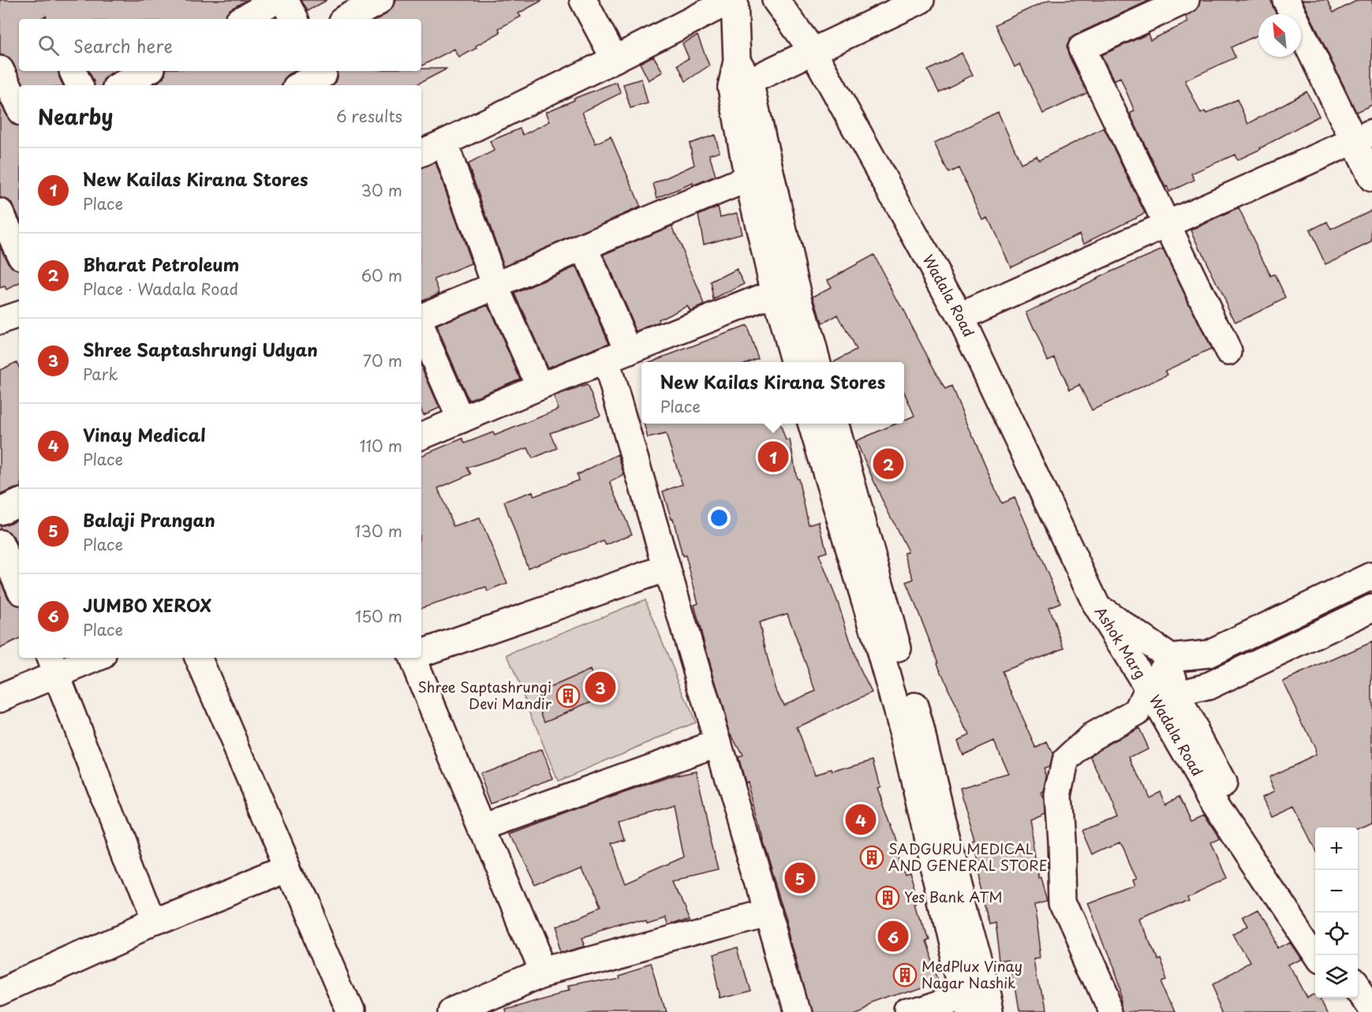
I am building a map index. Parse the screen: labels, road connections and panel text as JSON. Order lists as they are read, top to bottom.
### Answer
{
  "streets": {
    "street": ["Wadala Road", "Ashok Marg"]
  },
  "crossings": [
    ["Wadala Road", "Ashok Marg"]
  ],
  "places": {
    "building": [
      "Shree Saptashrungi Devi Mandir",
      "SADGURU MEDICAL AND GENERAL STORE",
      "Yes Bank ATM",
      "MedPlux Vinay Nagar Nashik"
    ]
  },
  "north": "top left",
  "page": {
    "search": "Search here",
    "heading": ["Nearby", "6 results"],
    "list": [
      {
        "mark": "1",
        "name": "New Kailas Kirana Stores",
        "note": "Place",
        "value": "30 m"
      },
      {
        "mark": "2",
        "name": "Bharat Petroleum",
        "note": "Place · Wadala Road",
        "value": "60 m"
      },
      {
        "mark": "3",
        "name": "Shree Saptashrungi Udyan",
        "note": "Park",
        "value": "70 m"
      },
      {
        "mark": "4",
        "name": "Vinay Medical",
        "note": "Place",
        "value": "110 m"
      },
      {
        "mark": "5",
        "name": "Balaji Prangan",
        "note": "Place",
        "value": "130 m"
      },
      {
        "mark": "6",
        "name": "JUMBO XEROX",
        "note": "Place",
        "value": "150 m"
      }
    ],
    "popup": ["New Kailas Kirana Stores", "Place"],
    "pins": [
      "1",
      "2",
      "3",
      "4",
      "5",
      "6"
    ],
    "map_buttons": ["+", "−"]
  }
}
